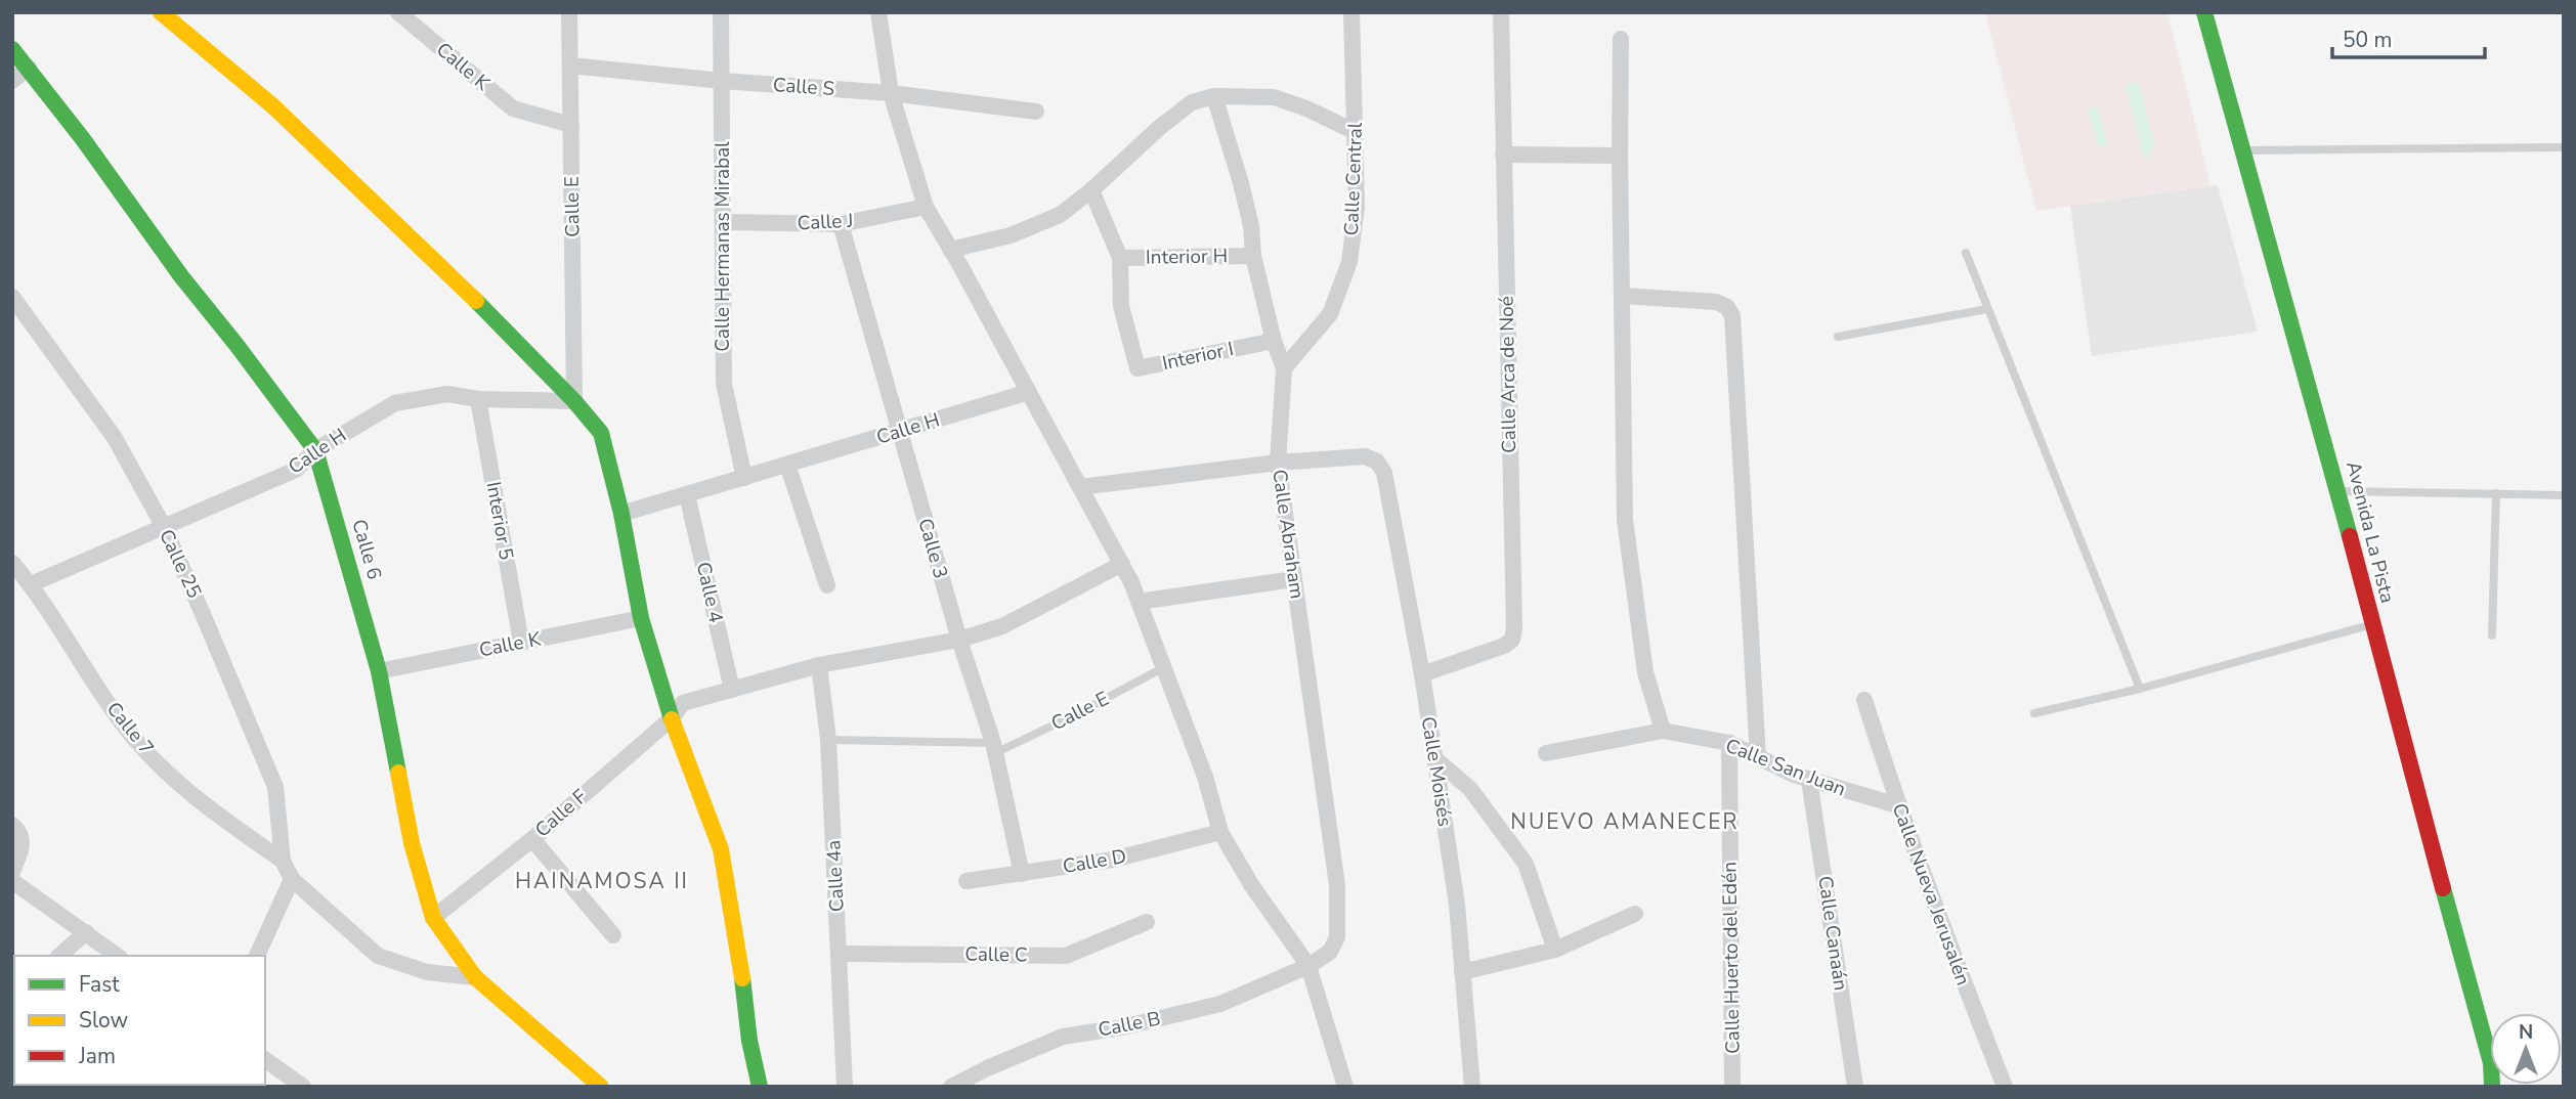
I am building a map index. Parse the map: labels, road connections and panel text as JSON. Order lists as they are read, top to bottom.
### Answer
{
  "streets": {
    "street": [
      "Calle K",
      "Calle S",
      "Calle Central",
      "Calle E",
      "Calle J",
      "Calle Hermanas Mirabal",
      "Interior H",
      "Interior I",
      "Calle Arca de Noé",
      "Calle H",
      "Interior 5",
      "Avenida La Pista",
      "Calle Abraham",
      "Calle 3",
      "Calle 6",
      "Calle 25",
      "Calle 4",
      "Calle 7",
      "Calle San Juan",
      "Calle Moisés",
      "Calle F",
      "Calle D",
      "Calle 4a",
      "Calle Nueva Jerusalén",
      "Calle Canaán",
      "Calle C",
      "Calle Huerto del Edén",
      "Calle B"
    ]
  },
  "crossings": [
    ["Calle K", "Calle E"],
    ["Calle K", "Interior 5"],
    ["Calle K", "Calle 6"],
    ["Calle S", "Calle E"],
    ["Calle S", "Calle Hermanas Mirabal"],
    ["Calle Central", "Calle Abraham"],
    ["Calle E", "Calle H"],
    ["Calle E", "Calle 3"],
    ["Calle E", "Calle 4a"],
    ["Calle J", "Calle Hermanas Mirabal"],
    ["Calle J", "Calle 3"],
    ["Calle Hermanas Mirabal", "Calle H"],
    ["Interior H", "Interior I"],
    ["Interior H", "Calle Abraham"],
    ["Interior I", "Calle Abraham"],
    ["Calle Arca de Noé", "Calle Moisés"],
    ["Calle H", "Interior 5"],
    ["Calle H", "Calle 3"],
    ["Calle H", "Calle 6"],
    ["Calle H", "Calle 25"],
    ["Calle H", "Calle 4"],
    ["Calle H", "Calle 7"],
    ["Calle Abraham", "Calle Moisés"],
    ["Calle Abraham", "Calle B"],
    ["Calle 3", "Calle D"],
    ["Calle 6", "Calle F"],
    ["Calle 25", "Calle 7"],
    ["Calle 4", "Calle F"],
    ["Calle San Juan", "Calle Nueva Jerusalén"],
    ["Calle San Juan", "Calle Canaán"],
    ["Calle San Juan", "Calle Huerto del Edén"],
    ["Calle 4a", "Calle C"]
  ],
  "districts": ["NUEVO AMANECER", "HAINAMOSA II"],
  "legend": ["Fast", "Slow", "Jam"],
  "scale_bar": "50 m",
  "north": "top"
}
